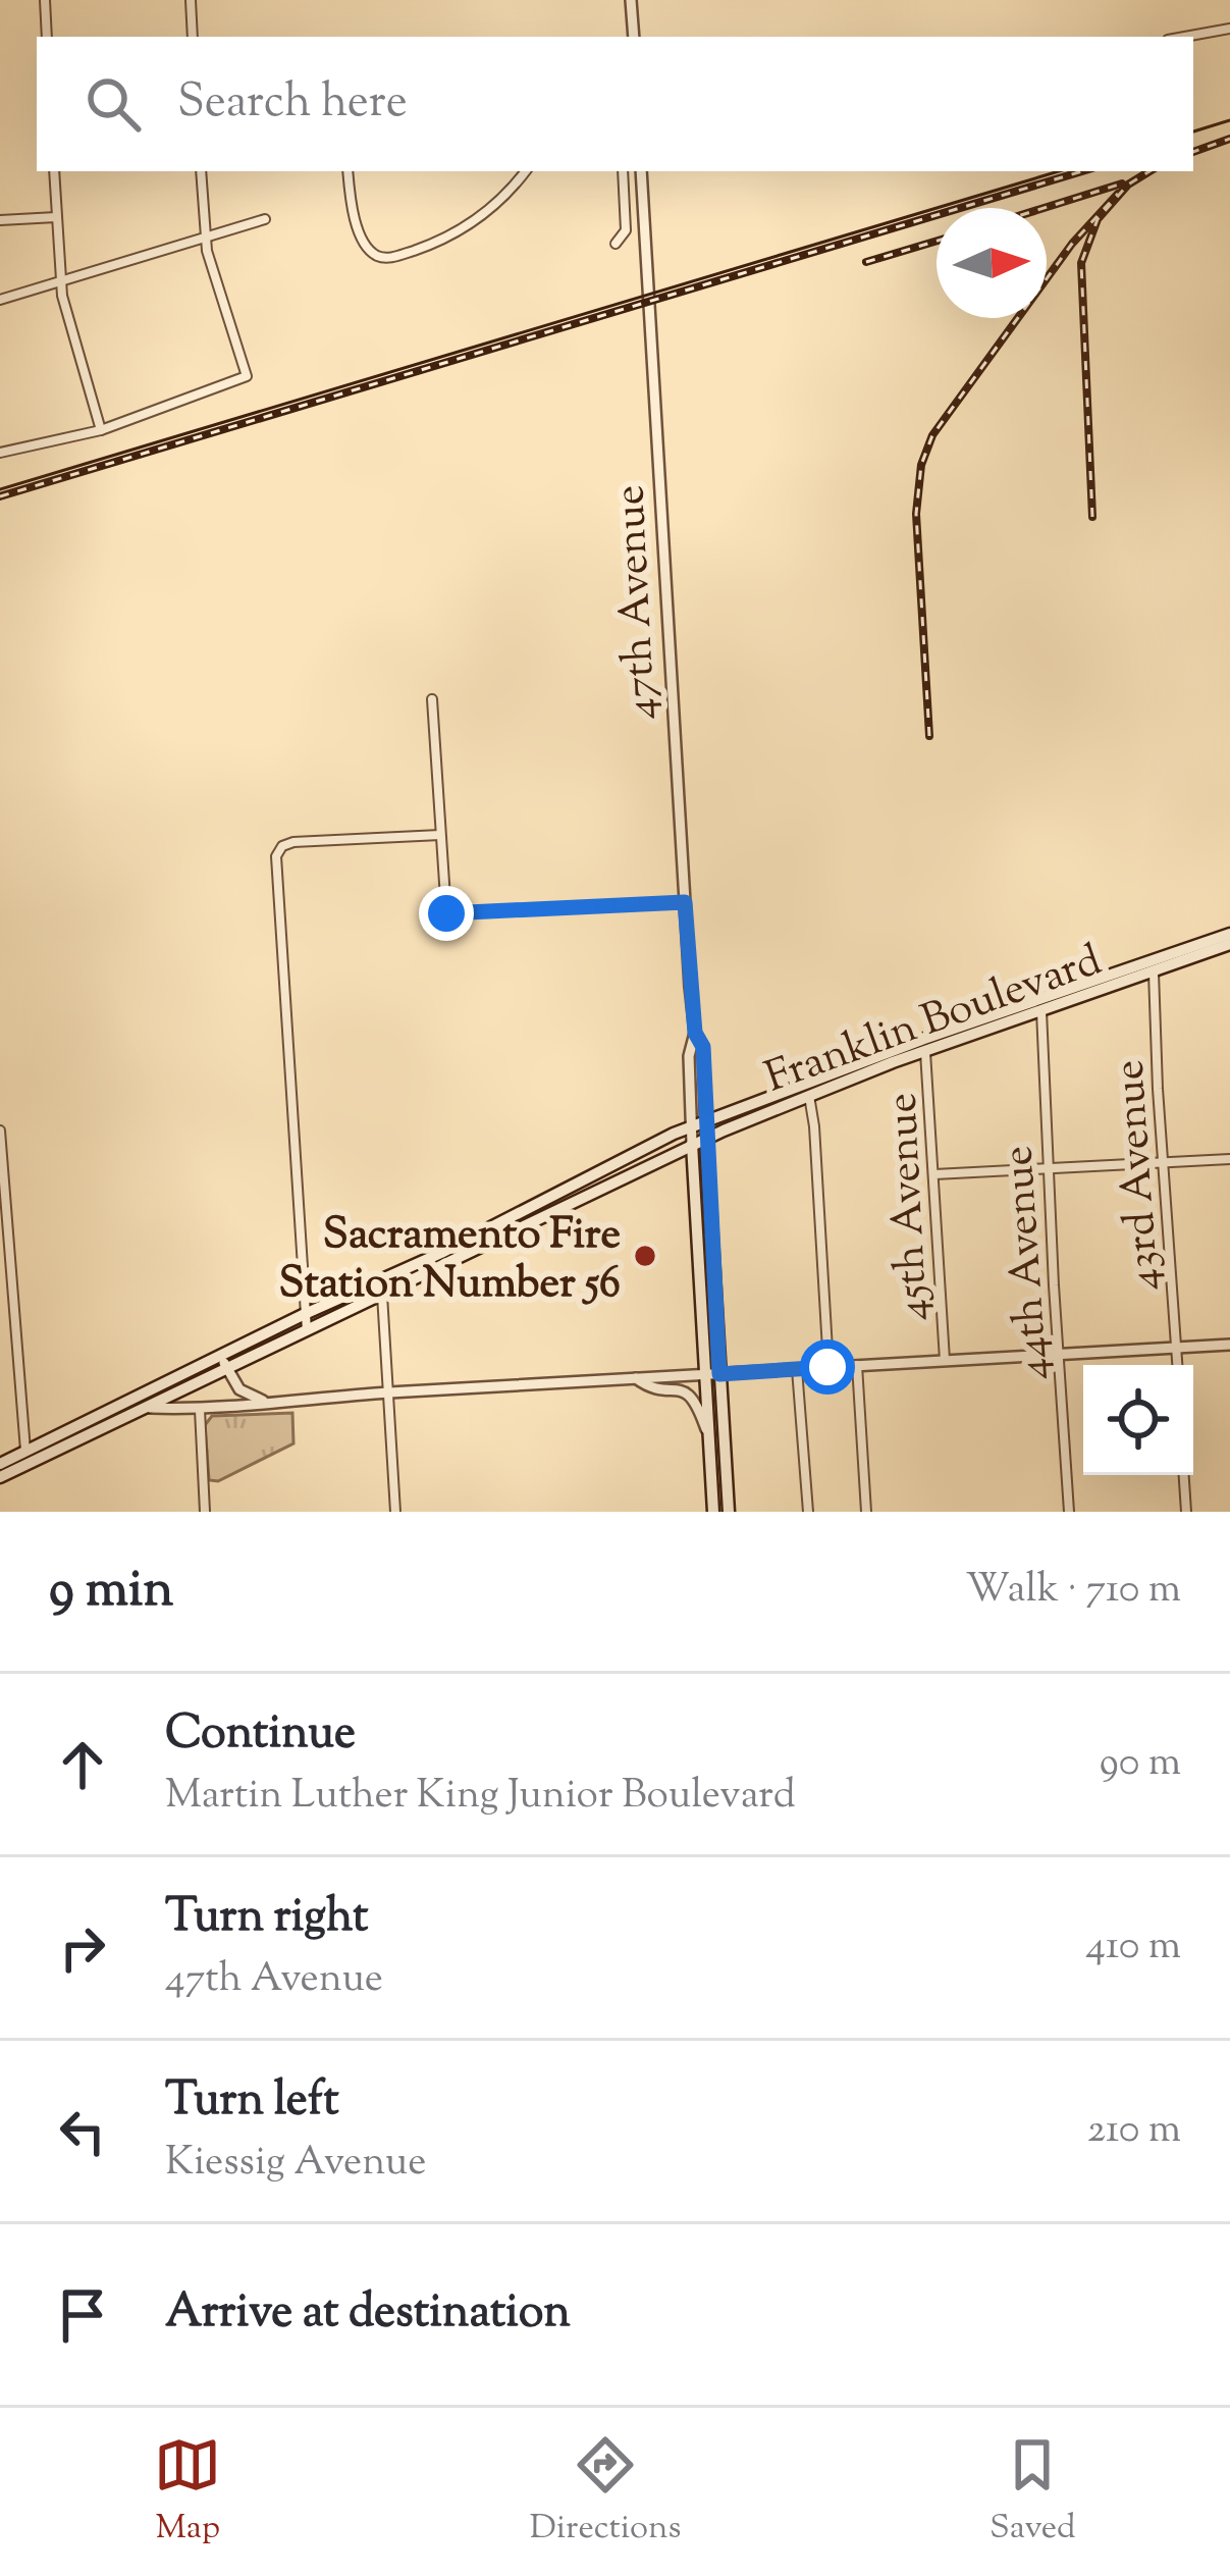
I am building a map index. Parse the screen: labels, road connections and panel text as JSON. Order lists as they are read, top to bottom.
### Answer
{
  "streets": {
    "main road": ["47th Avenue", "Franklin Boulevard"],
    "street": ["43rd Avenue", "45th Avenue", "44th Avenue"]
  },
  "crossings": [
    ["47th Avenue", "Franklin Boulevard"],
    ["Franklin Boulevard", "43rd Avenue"],
    ["Franklin Boulevard", "45th Avenue"],
    ["Franklin Boulevard", "44th Avenue"]
  ],
  "places": ["Sacramento Fire Station Number 56"],
  "north": "right",
  "page": {
    "search": "Search here",
    "heading": ["9 min", "Walk · 710 m"],
    "list": [
      ["Continue", "Martin Luther King Junior Boulevard", "90 m"],
      ["Turn right", "47th Avenue", "410 m"],
      ["Turn left", "Kiessig Avenue", "210 m"],
      "Arrive at destination"
    ],
    "nav": ["Map", "Directions", "Saved"]
  }
}
